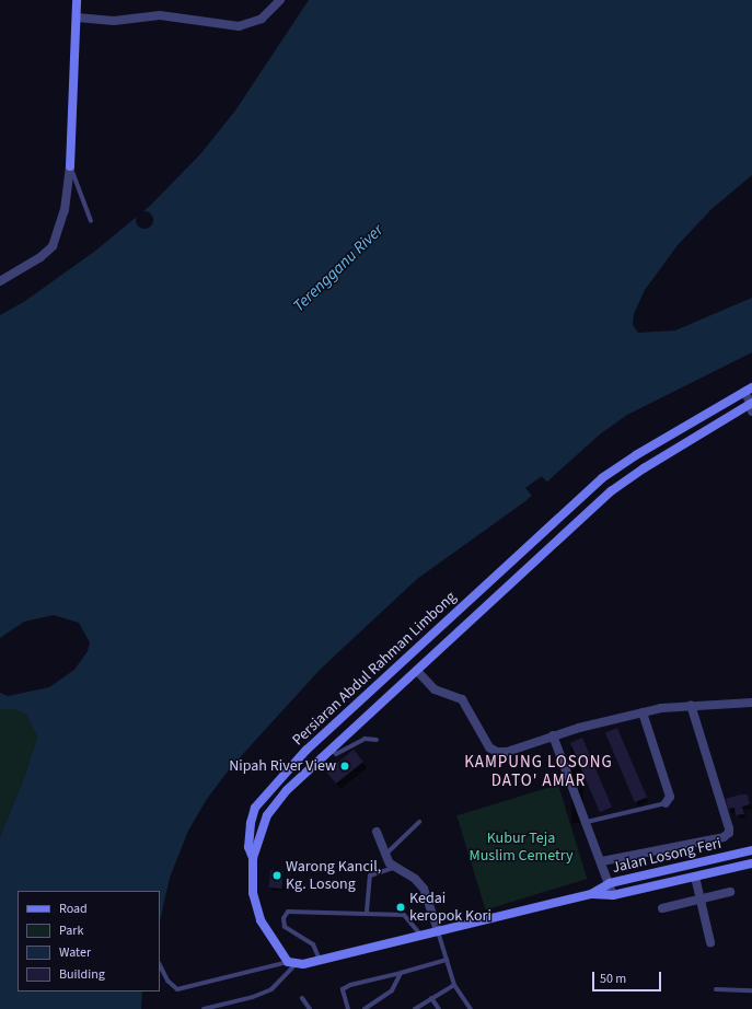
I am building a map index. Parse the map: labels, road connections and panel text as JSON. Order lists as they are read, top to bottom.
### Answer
{
  "streets": {
    "street": ["Persiaran Abdul Rahman Limbong", "Jalan Losong Feri"]
  },
  "districts": ["KAMPUNG LOSONG DATO' AMAR"],
  "water": ["Terengganu River"],
  "parks": ["Kubur Teja Muslim Cemetry"],
  "places": ["Nipah River View", "Warong Kancil, Kg. Losong", "Kedai keropok Kori"],
  "legend": [
    "Road",
    "Park",
    "Water",
    "Building"
  ],
  "scale_bar": "50 m"
}
